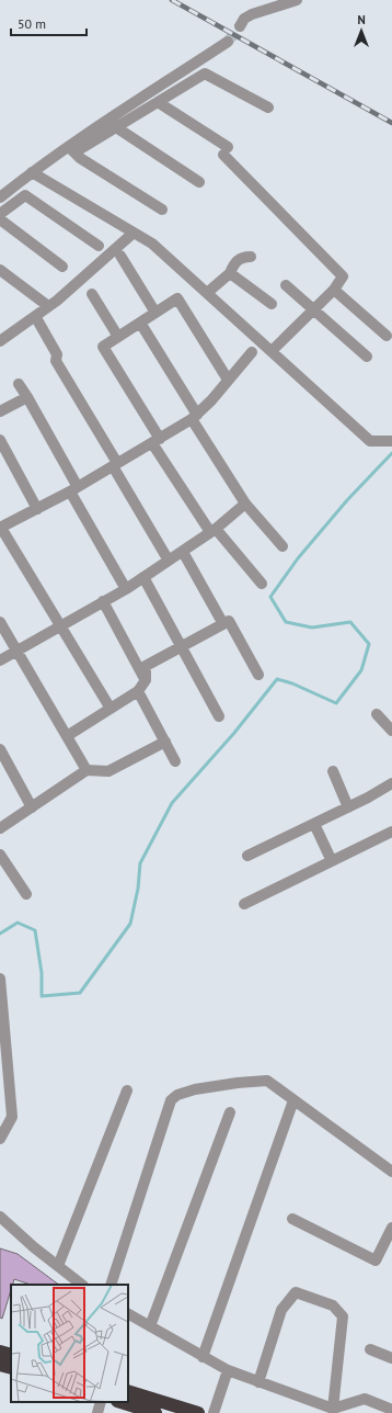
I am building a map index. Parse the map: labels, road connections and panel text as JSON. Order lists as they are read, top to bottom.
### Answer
{
  "scale_bar": "50 m",
  "north": "top"
}
